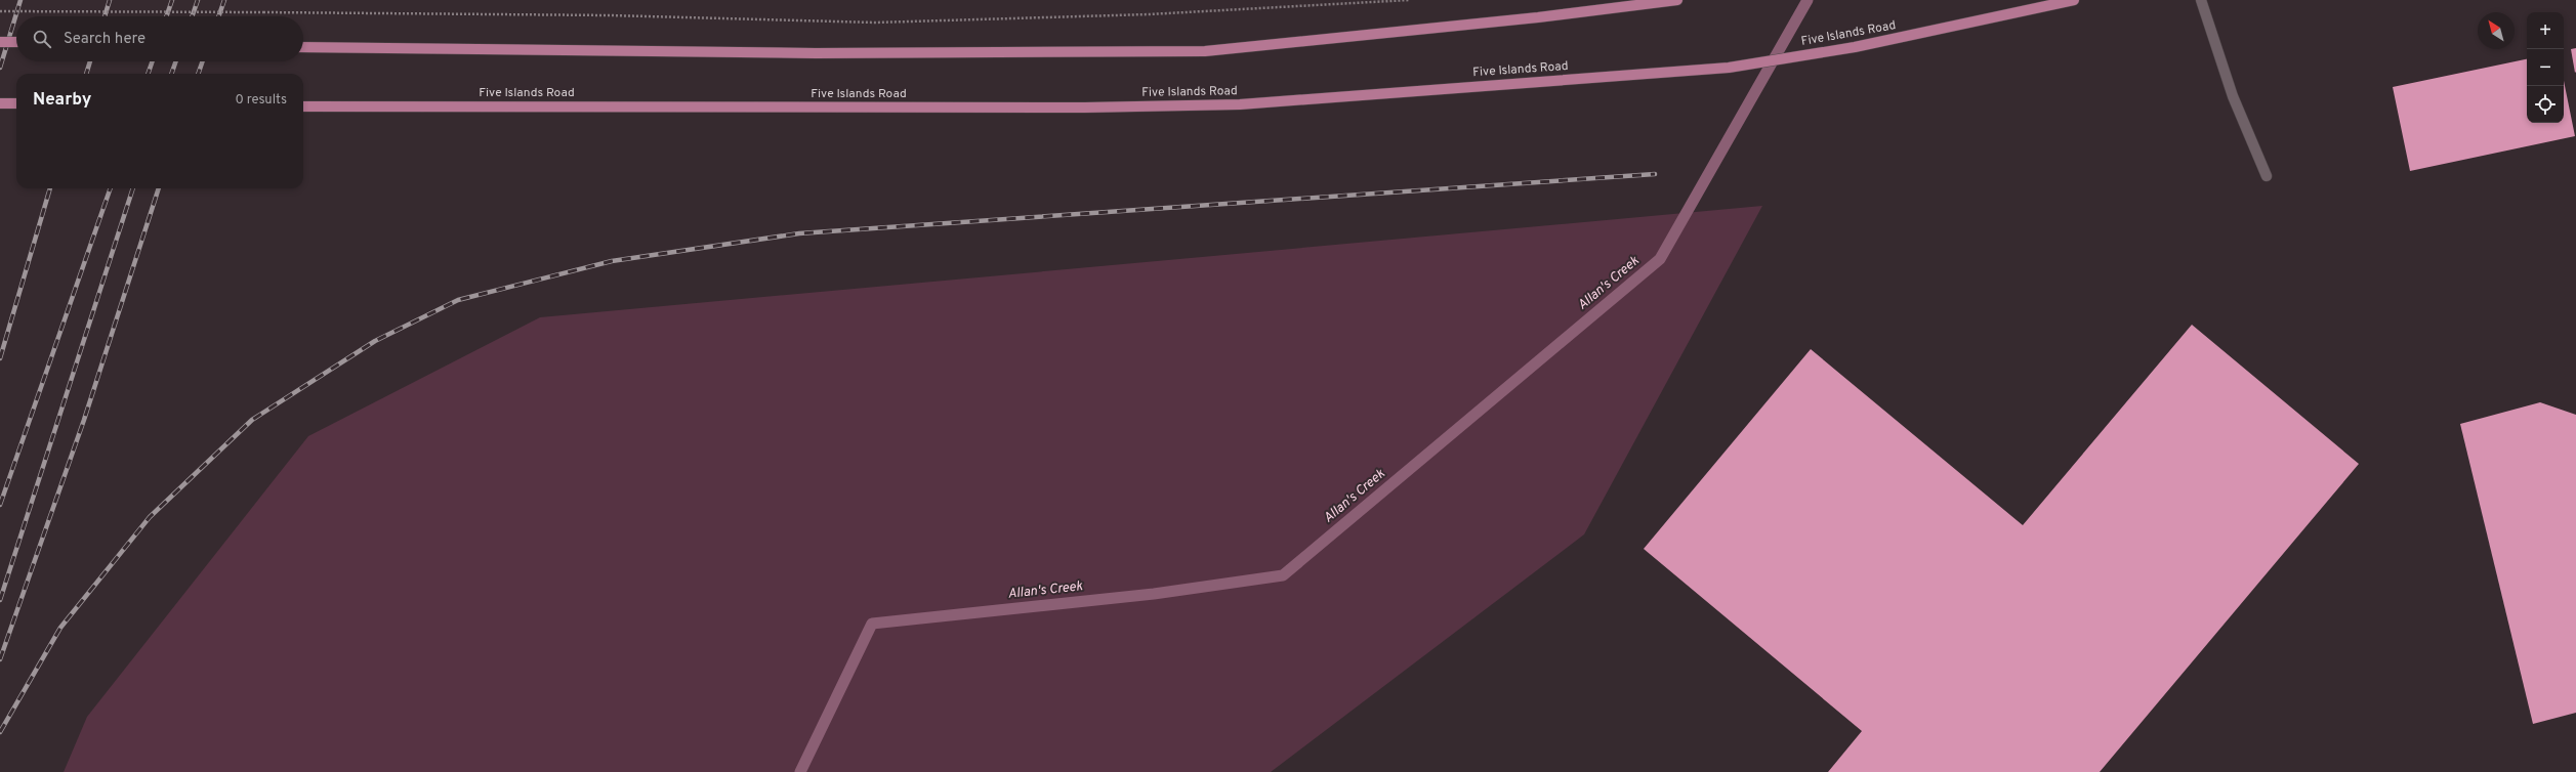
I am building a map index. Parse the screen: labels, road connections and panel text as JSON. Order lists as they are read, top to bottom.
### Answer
{
  "streets": {
    "main road": ["Five Islands Road"]
  },
  "water": ["Allan's Creek"],
  "north": "top left",
  "page": {
    "map_buttons": ["+", "−"],
    "search": "Search here",
    "heading": ["Nearby", "0 results"]
  }
}
